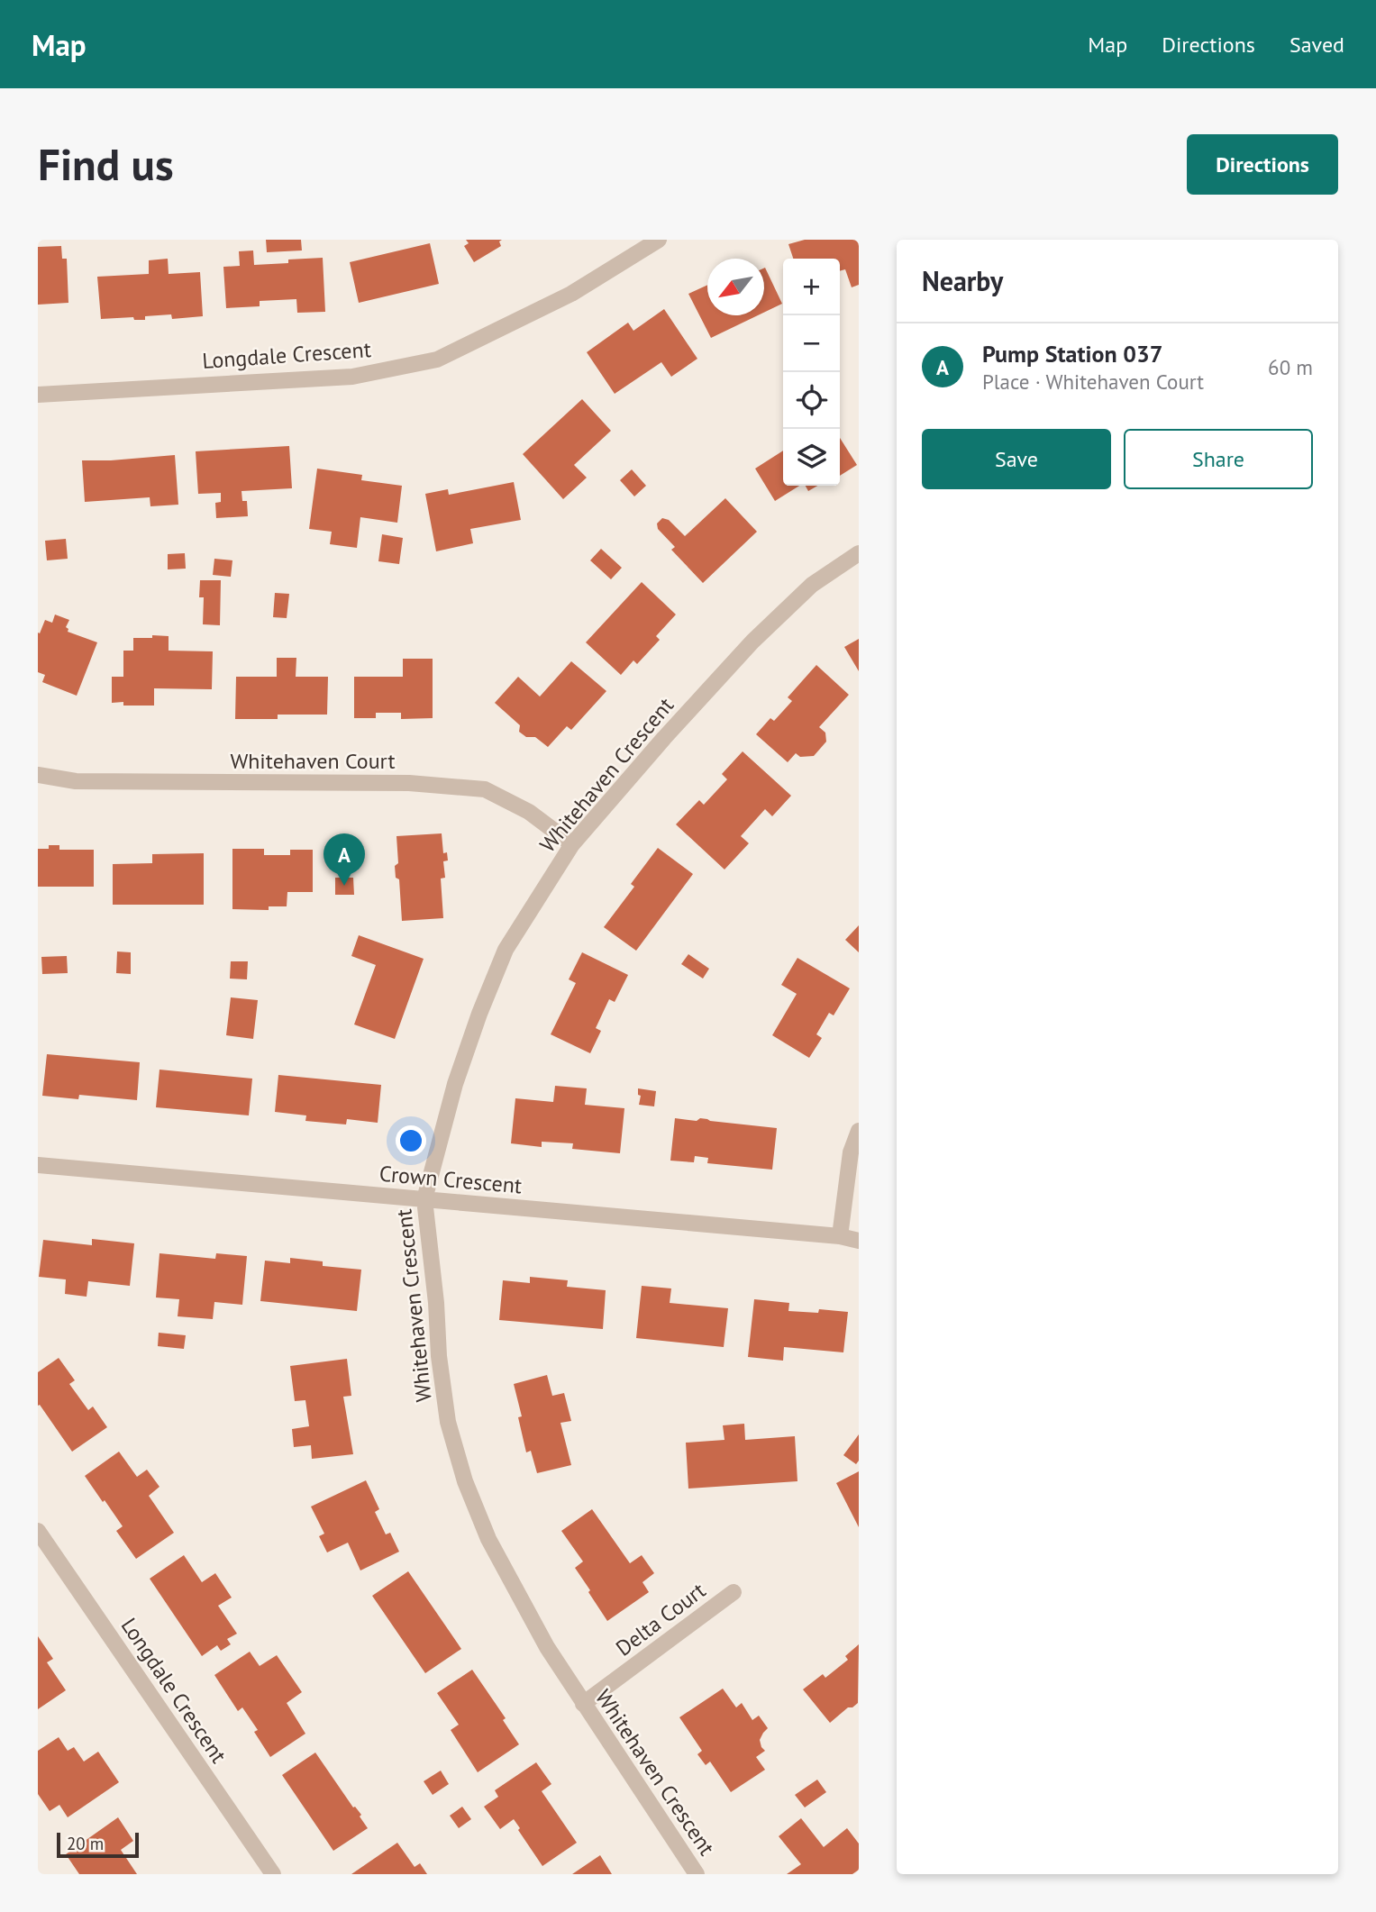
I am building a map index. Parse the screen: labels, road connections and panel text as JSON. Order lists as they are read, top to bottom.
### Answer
{
  "streets": {
    "street": [
      "Longdale Crescent",
      "Whitehaven Court",
      "Whitehaven Crescent",
      "Crown Crescent",
      "Delta Court"
    ]
  },
  "crossings": [
    ["Whitehaven Court", "Whitehaven Crescent"],
    ["Whitehaven Crescent", "Crown Crescent"],
    ["Whitehaven Crescent", "Delta Court"]
  ],
  "scale_bar": "20 m",
  "north": "bottom left",
  "page": {
    "header": "Map",
    "nav": ["Map", "Directions", "Saved"],
    "buttons": [
      "Directions",
      ["Save", "Share"]
    ],
    "title": "Find us",
    "heading": "Nearby",
    "map_buttons": ["+", "−"],
    "list": [
      {
        "mark": "A",
        "name": "Pump Station 037",
        "note": "Place · Whitehaven Court",
        "value": "60 m"
      }
    ],
    "pins": "A",
    "scale": "20 m"
  }
}
